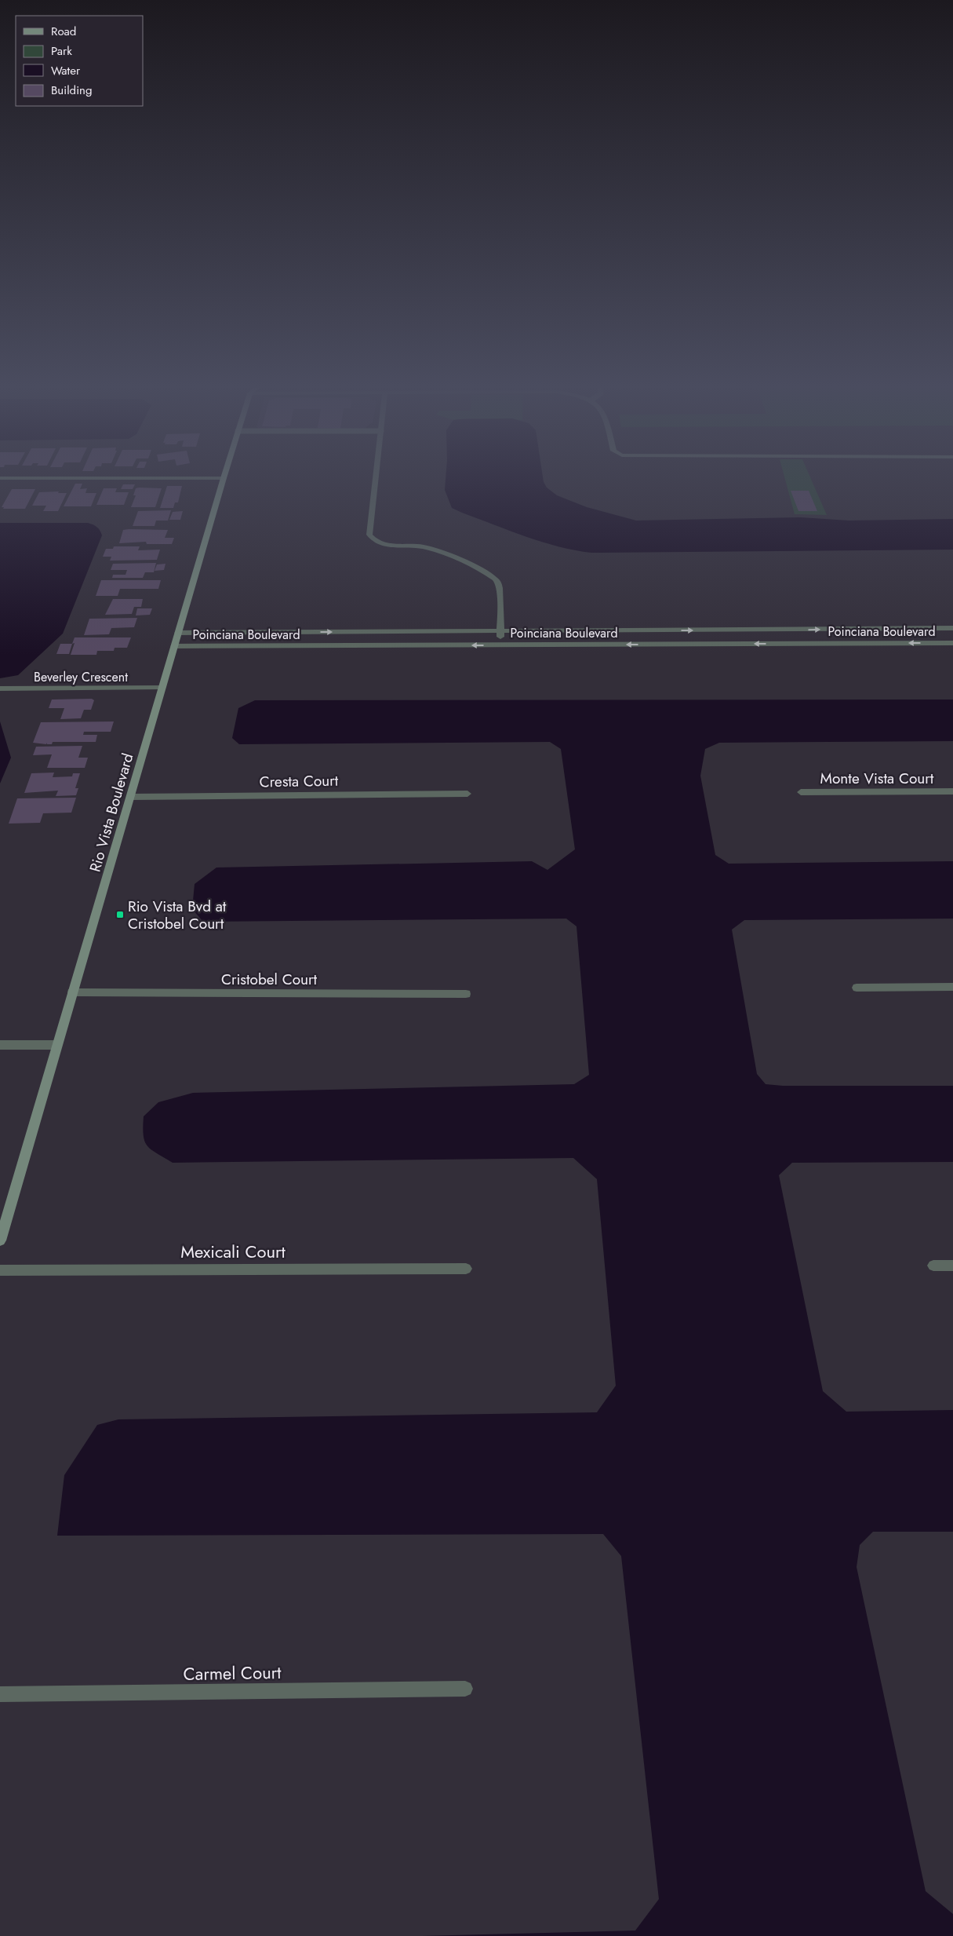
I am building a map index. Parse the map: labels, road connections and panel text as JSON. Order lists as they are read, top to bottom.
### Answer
{
  "streets": {
    "street": [
      "Poinciana Boulevard",
      "Beverley Crescent",
      "Monte Vista Court",
      "Cresta Court",
      "Rio Vista Boulevard",
      "Cristobel Court",
      "Mexicali Court",
      "Carmel Court"
    ]
  },
  "crossings": [
    ["Poinciana Boulevard", "Rio Vista Boulevard"],
    ["Beverley Crescent", "Rio Vista Boulevard"],
    ["Cresta Court", "Rio Vista Boulevard"],
    ["Rio Vista Boulevard", "Cristobel Court"]
  ],
  "places": {
    "transit": ["Rio Vista Bvd at Cristobel Court"]
  },
  "legend": [
    "Road",
    "Park",
    "Water",
    "Building"
  ]
}
